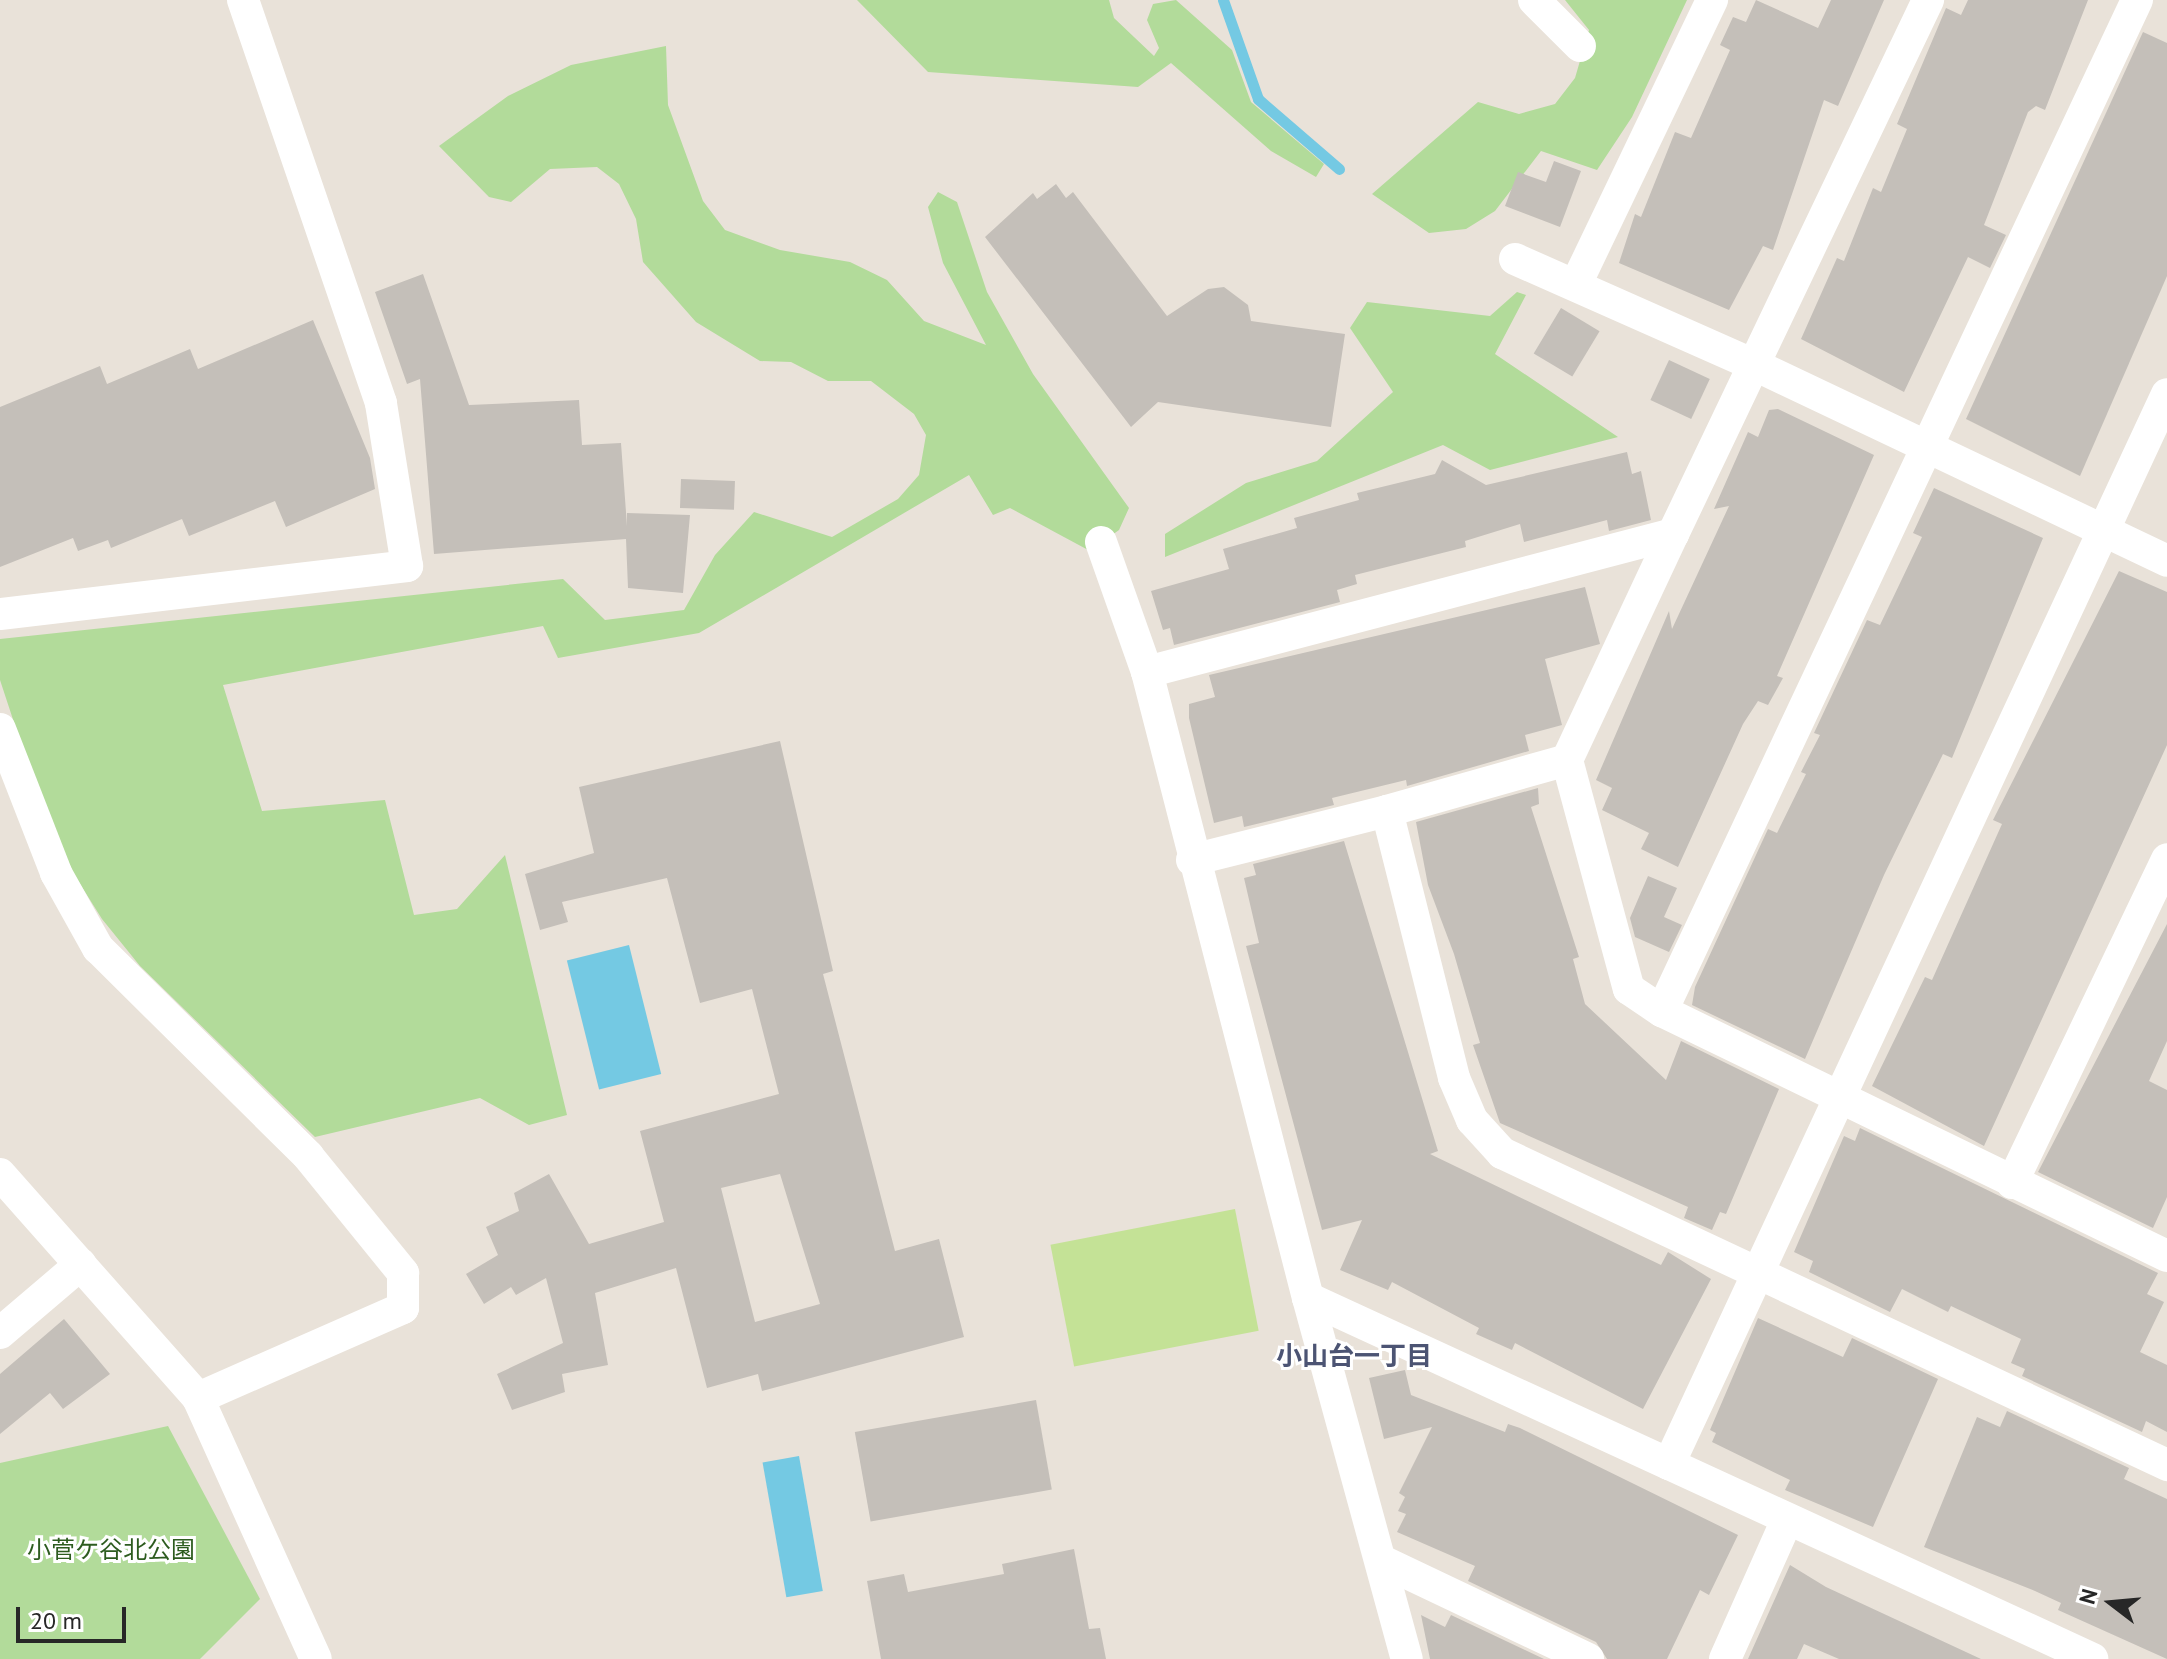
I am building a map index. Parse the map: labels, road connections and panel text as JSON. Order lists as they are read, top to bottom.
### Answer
{
  "districts": ["小山台一丁目"],
  "parks": ["小菅ケ谷北公園"],
  "scale_bar": "20 m",
  "north": "left"
}
